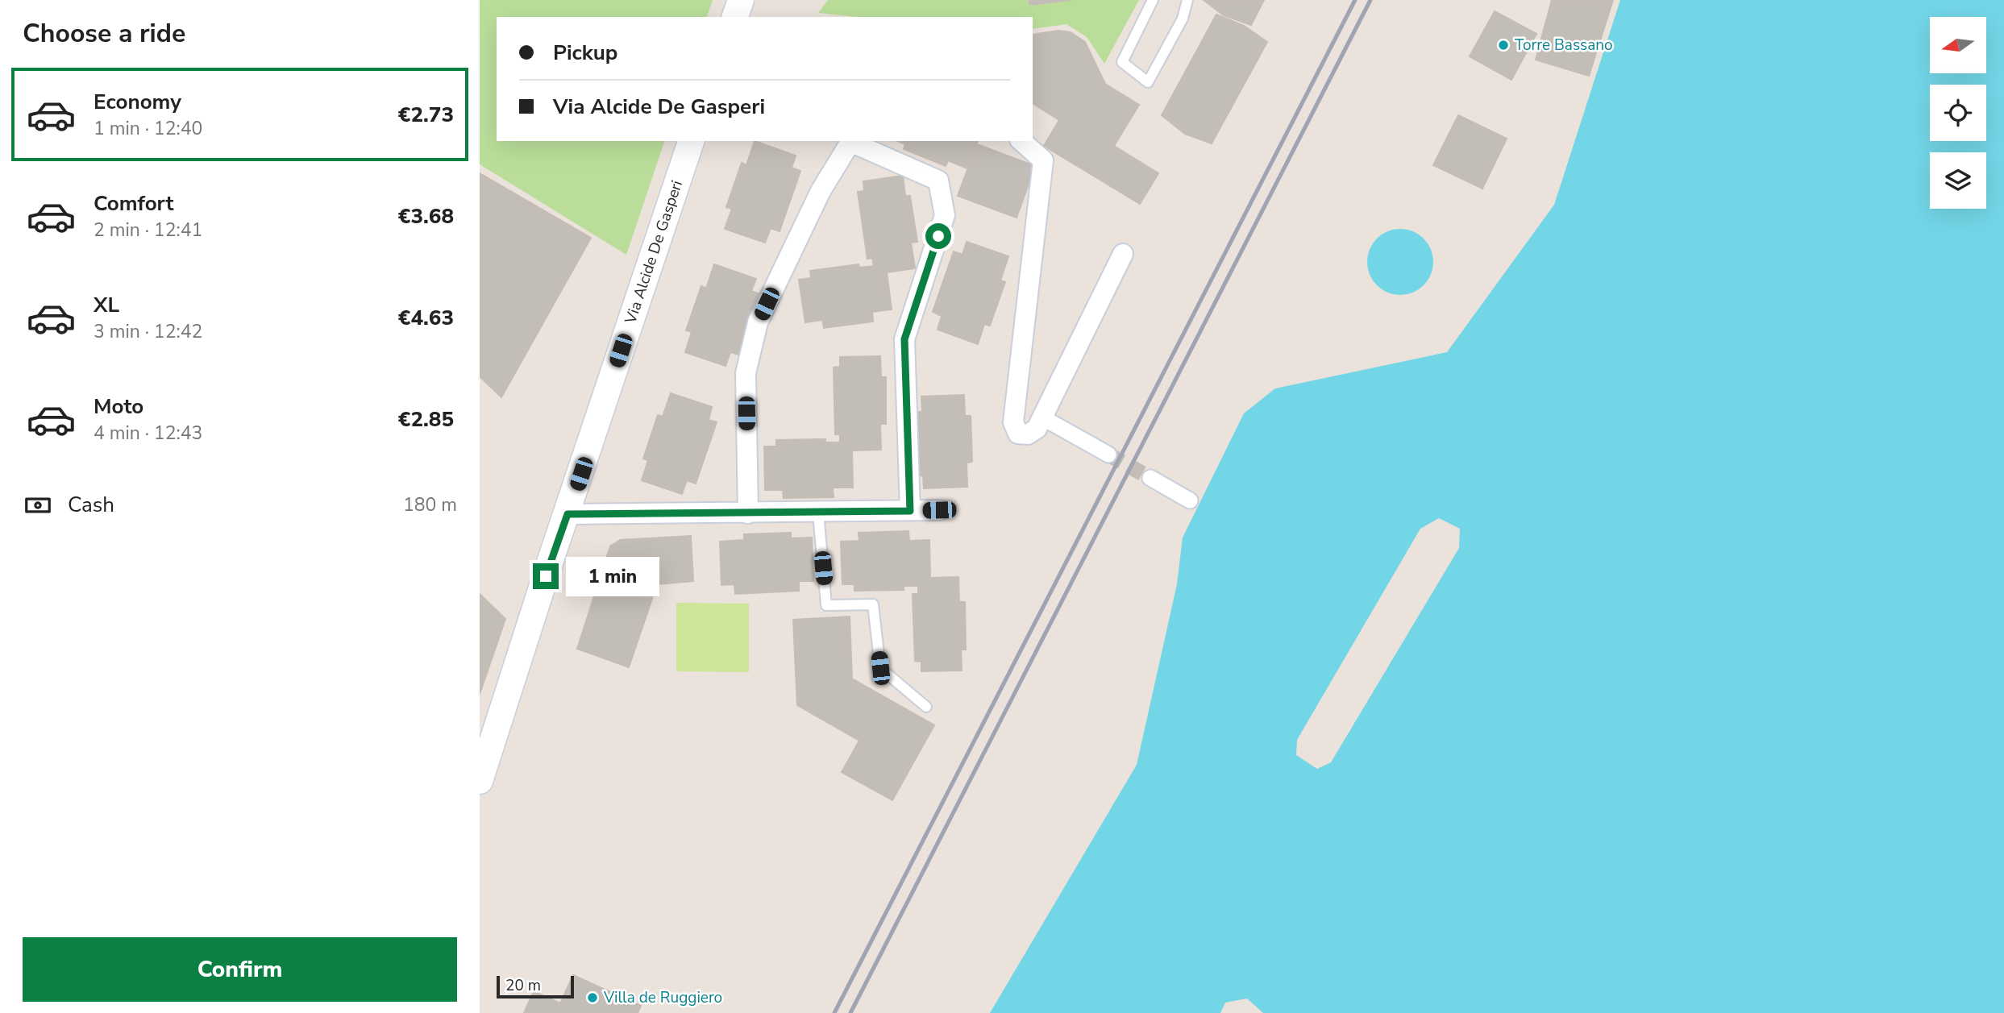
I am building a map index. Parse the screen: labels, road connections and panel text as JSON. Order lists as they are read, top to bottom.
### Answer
{
  "streets": {
    "street": ["Via Alcide De Gasperi"]
  },
  "places": ["Torre Bassano", "Villa de Ruggiero"],
  "scale_bar": "20 m",
  "north": "left",
  "page": {
    "heading": "Choose a ride",
    "banner": ["Pickup", "Via Alcide De Gasperi"],
    "list": [
      {
        "name": "Economy",
        "note": "1 min · 12:40",
        "value": "€2.73"
      },
      {
        "name": "Comfort",
        "note": "2 min · 12:41",
        "value": "€3.68"
      },
      {
        "name": "XL",
        "note": "3 min · 12:42",
        "value": "€4.63"
      },
      {
        "name": "Moto",
        "note": "4 min · 12:43",
        "value": "€2.85"
      }
    ],
    "pay": ["Cash", "180 m"],
    "bubble": "1 min",
    "buttons": "Confirm",
    "scale": "20 m"
  }
}
